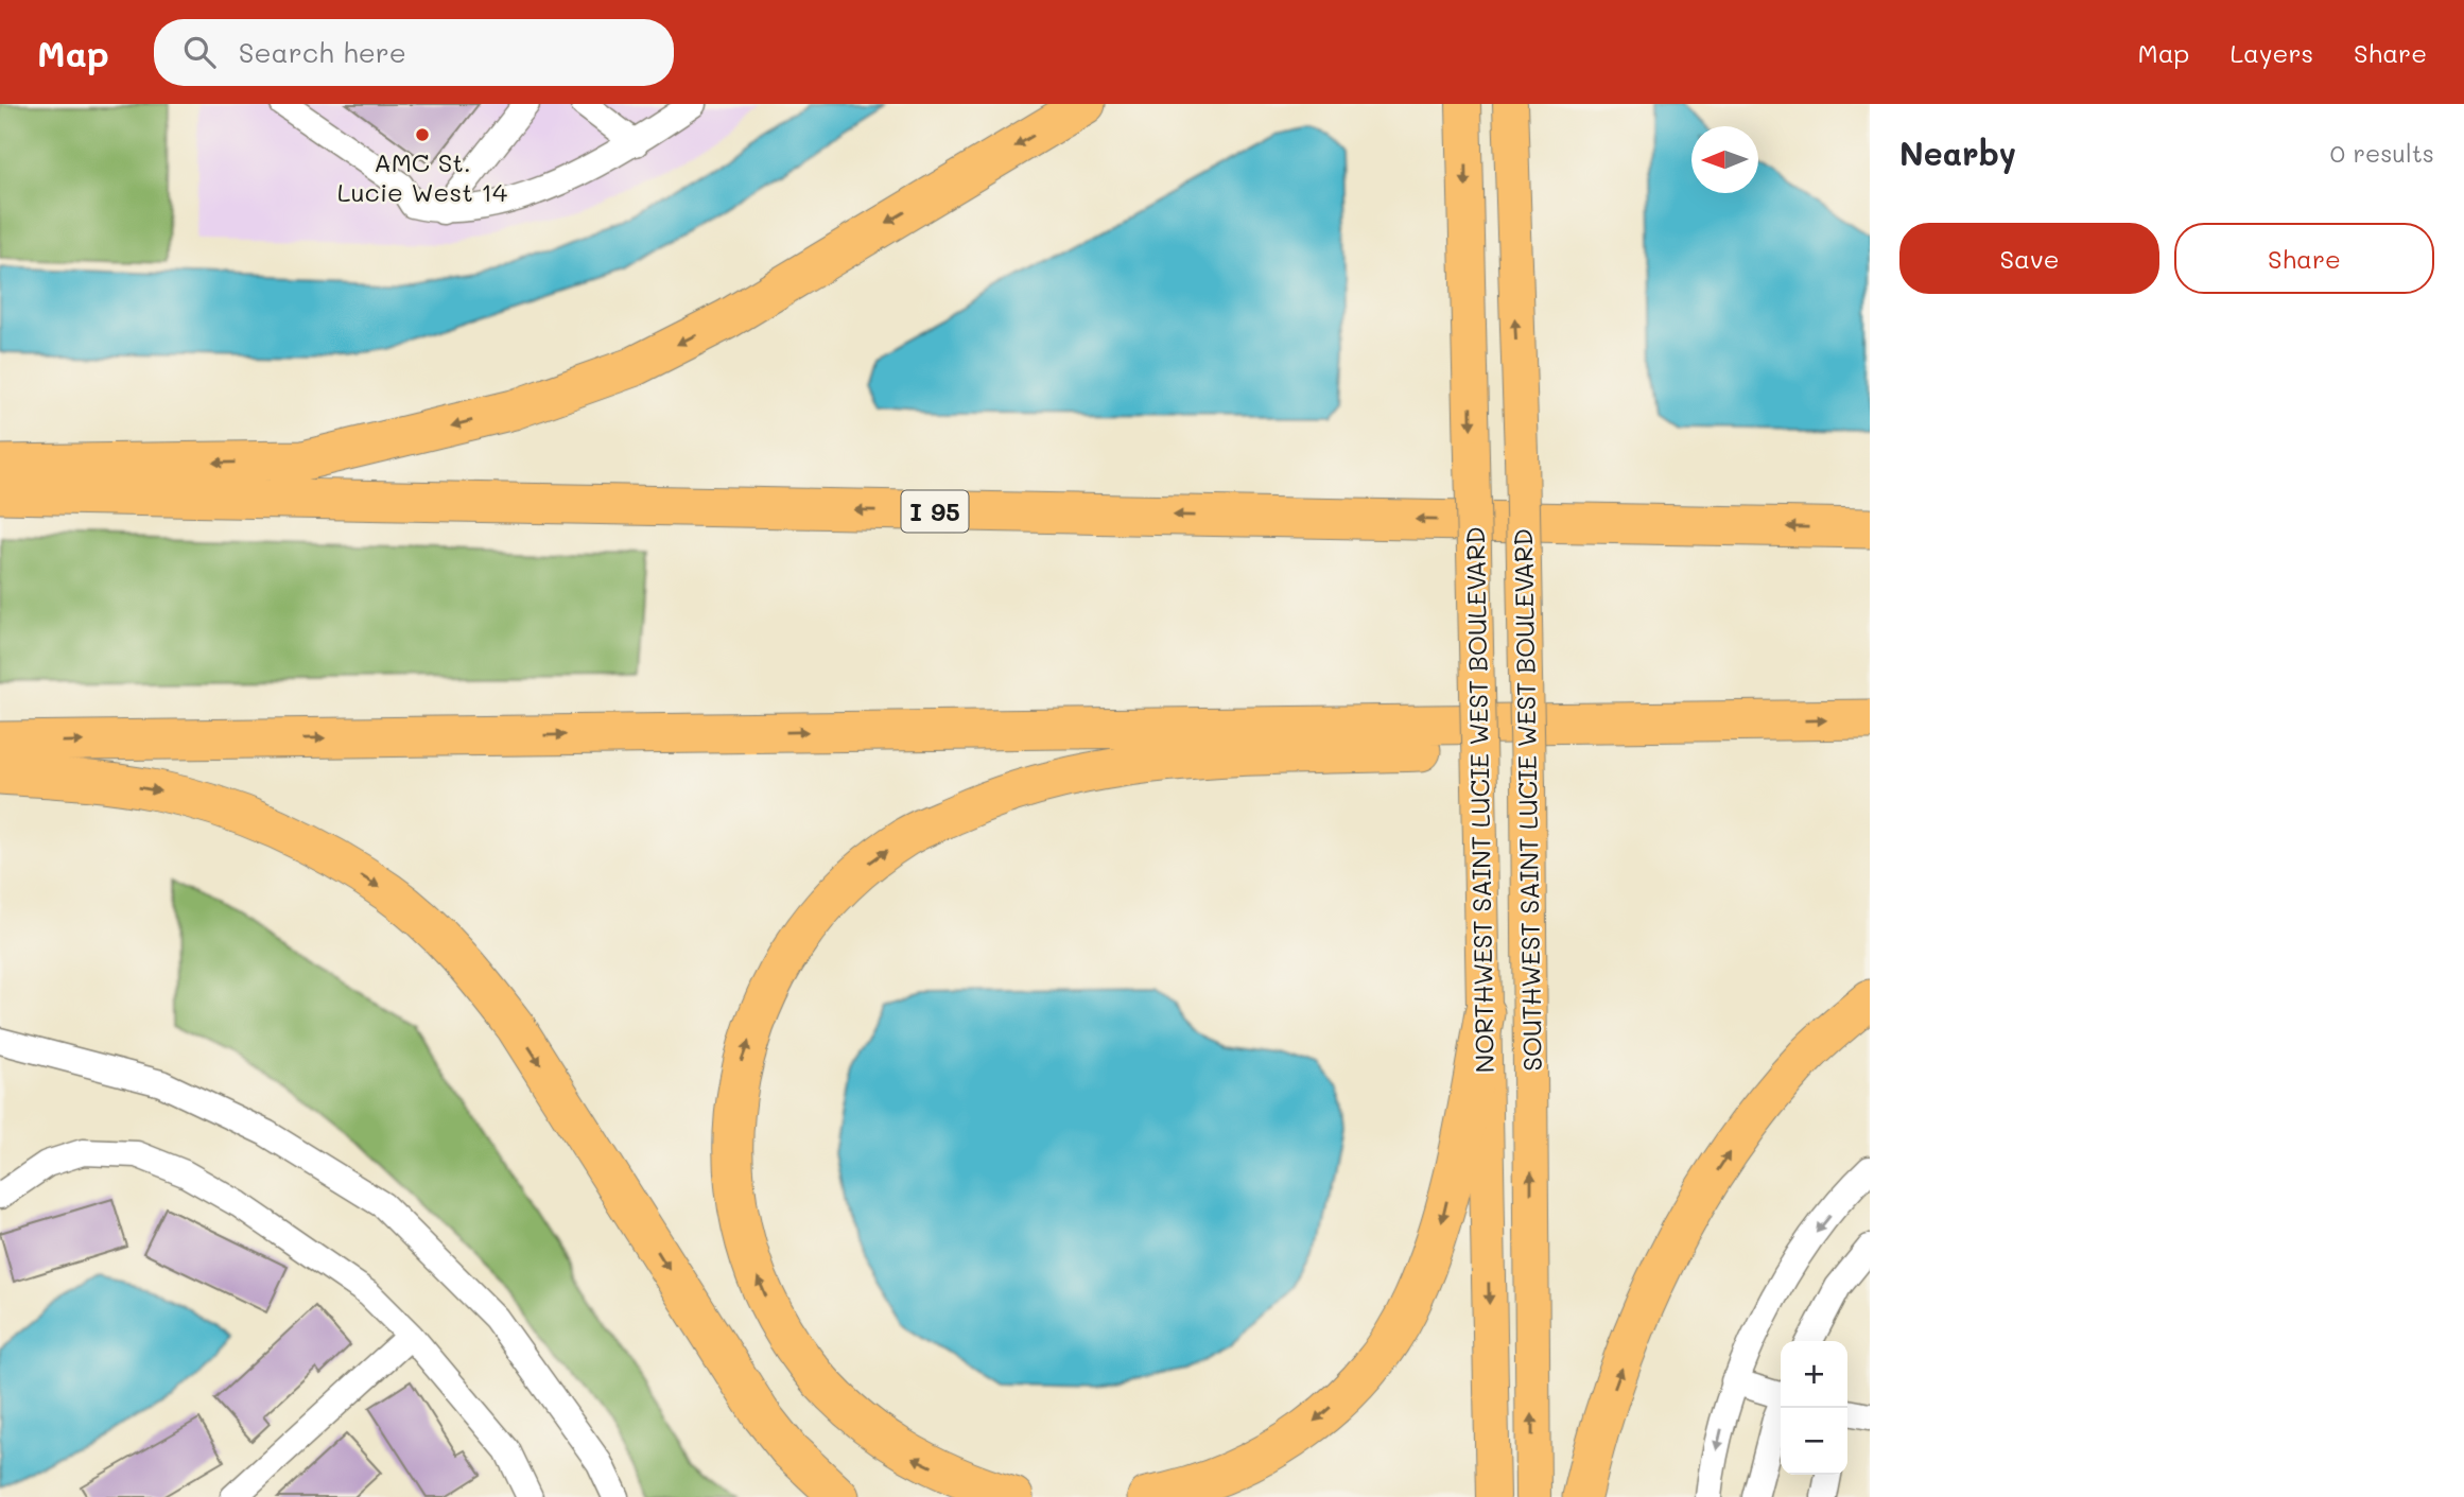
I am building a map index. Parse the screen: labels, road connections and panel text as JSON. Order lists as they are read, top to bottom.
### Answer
{
  "streets": {
    "highway": ["I 95"],
    "main road": ["NORTHWEST SAINT LUCIE WEST BOULEVARD", "SOUTHWEST SAINT LUCIE WEST BOULEVARD"]
  },
  "one_way": ["NORTHWEST SAINT LUCIE WEST BOULEVARD", "SOUTHWEST SAINT LUCIE WEST BOULEVARD"],
  "places": ["AMC St. Lucie West 14"],
  "north": "left",
  "page": {
    "header": "Map",
    "search": "Search here",
    "nav": ["Map", "Layers", "Share"],
    "heading": ["Nearby", "0 results"],
    "buttons": ["Save", "Share"],
    "map_buttons": ["+", "−"]
  }
}
